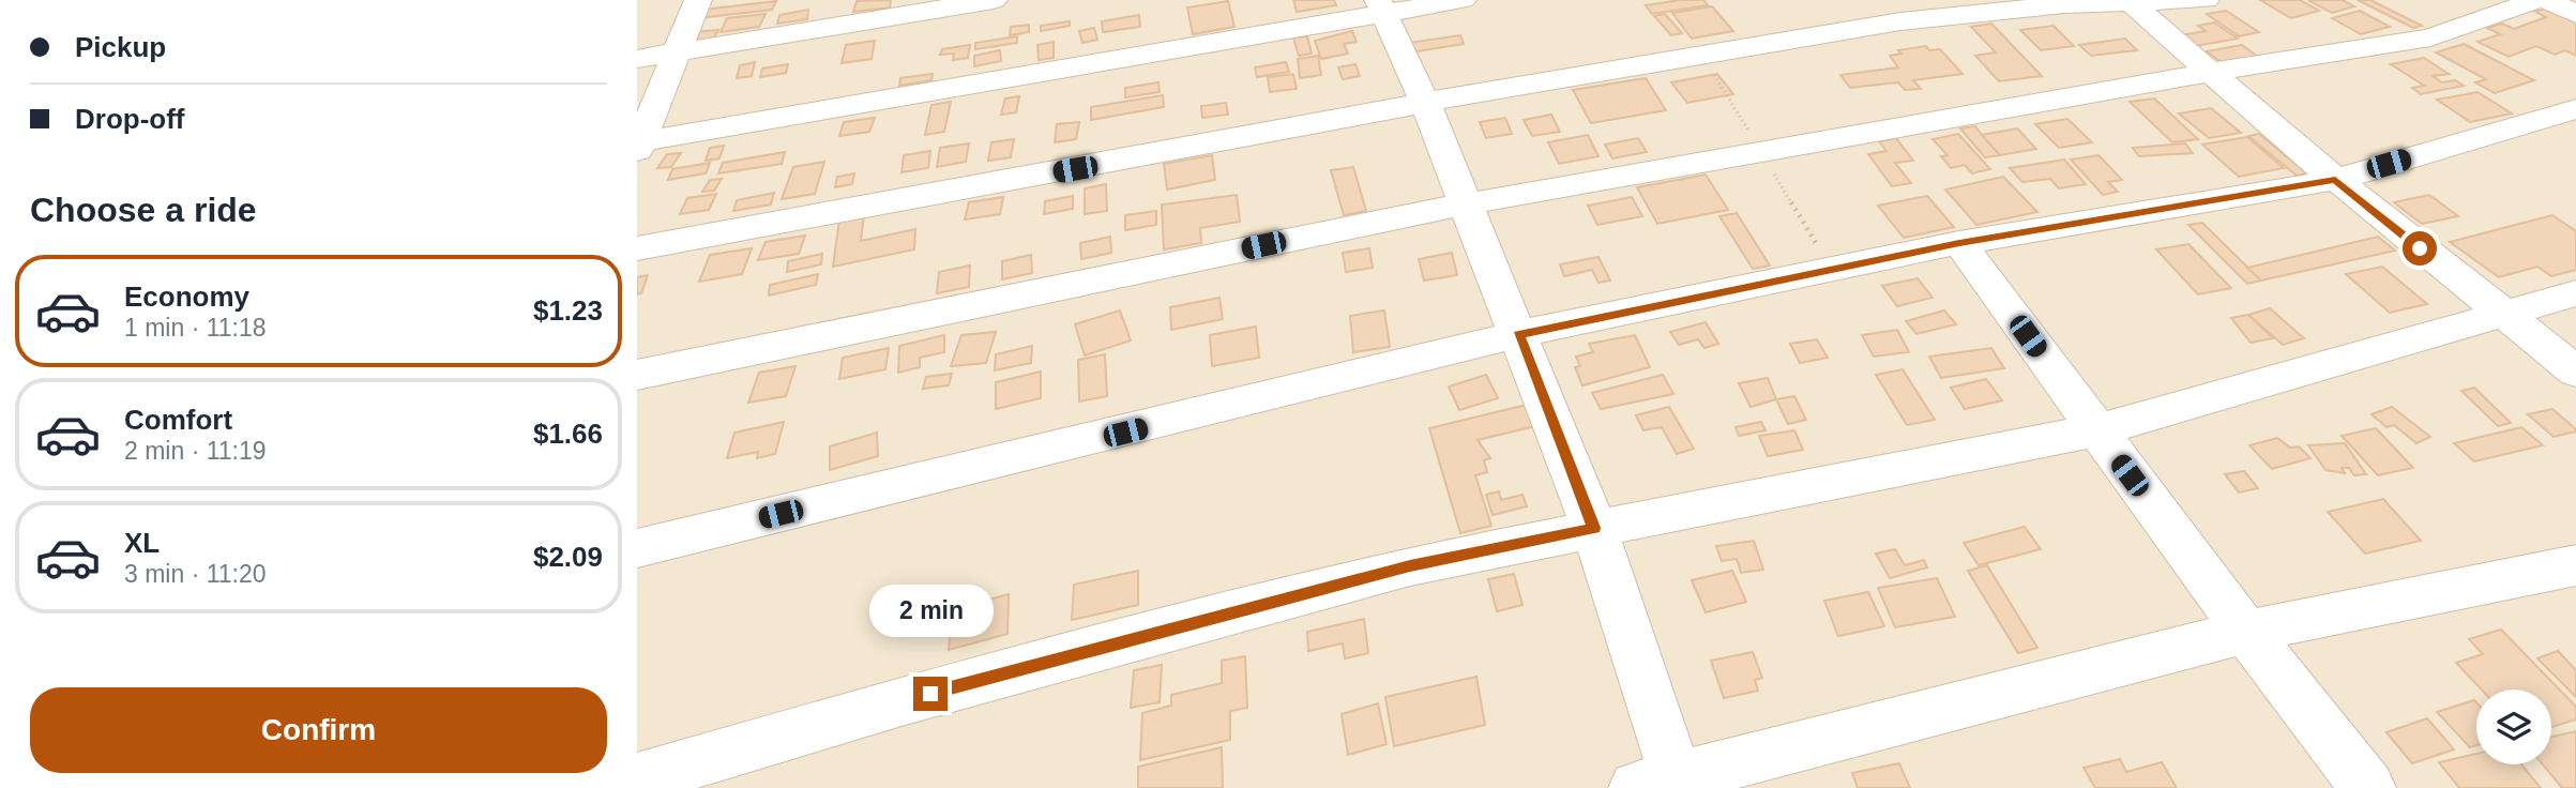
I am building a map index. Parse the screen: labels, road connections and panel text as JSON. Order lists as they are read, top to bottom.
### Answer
{
  "page": {
    "banner": ["Pickup", "Drop-off"],
    "heading": "Choose a ride",
    "list": [
      {
        "name": "Economy",
        "note": "1 min · 11:18",
        "value": "$1.23"
      },
      {
        "name": "Comfort",
        "note": "2 min · 11:19",
        "value": "$1.66"
      },
      {
        "name": "XL",
        "note": "3 min · 11:20",
        "value": "$2.09"
      }
    ],
    "bubble": "2 min",
    "buttons": "Confirm"
  }
}
